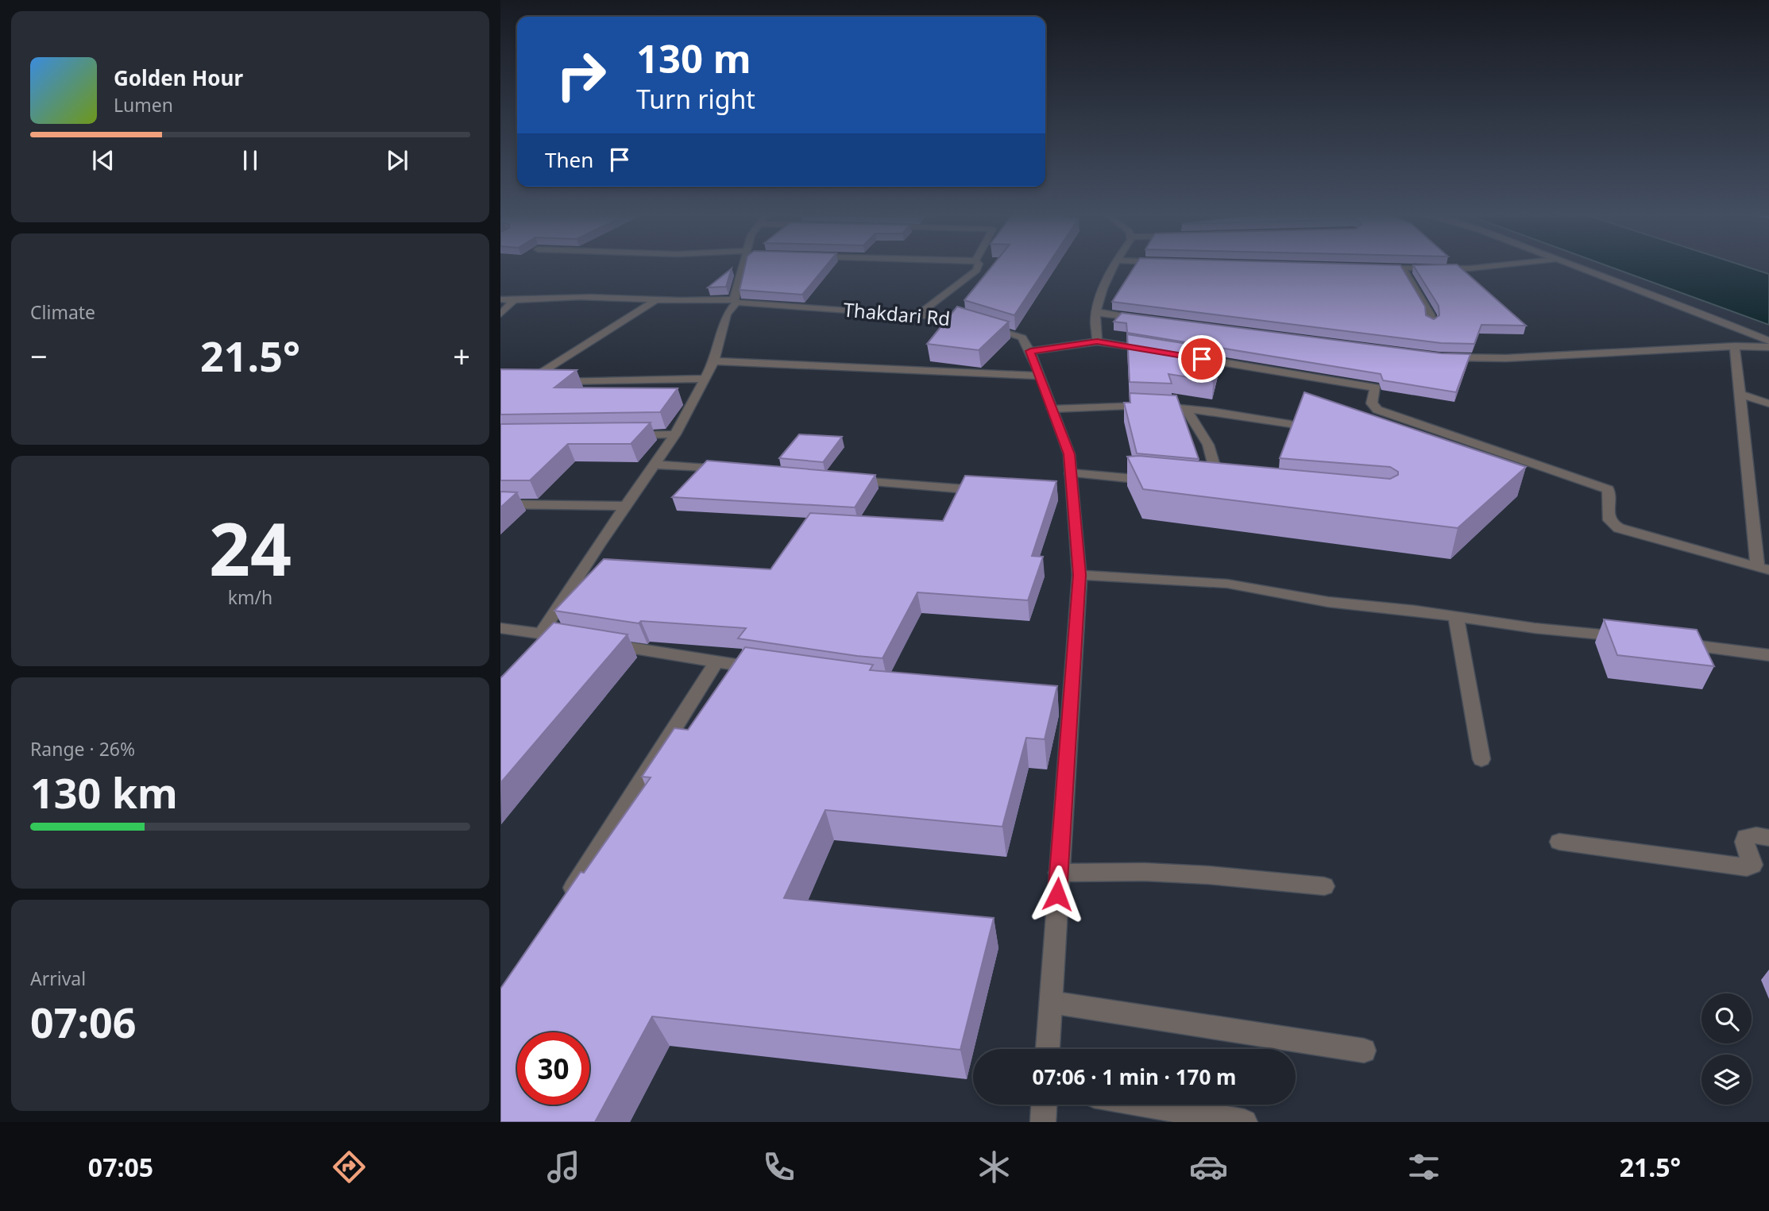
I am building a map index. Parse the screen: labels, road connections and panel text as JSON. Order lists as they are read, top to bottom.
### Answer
{
  "streets": {
    "street": ["Thakdari Rd"]
  },
  "page": {
    "turn": ["130 m", "Turn right"],
    "song": ["Golden Hour", "Lumen"],
    "then": "Then",
    "tile": [
      "Climate",
      ["24", "km/h"],
      ["Range · 26%", "130 km"],
      ["Arrival", "07:06"]
    ],
    "heat": ["−", "21.5°", "+"],
    "limit": "30",
    "trip": "07:06 · 1 min · 170 m",
    "tabs": ["07:05", "21.5°"]
  }
}
